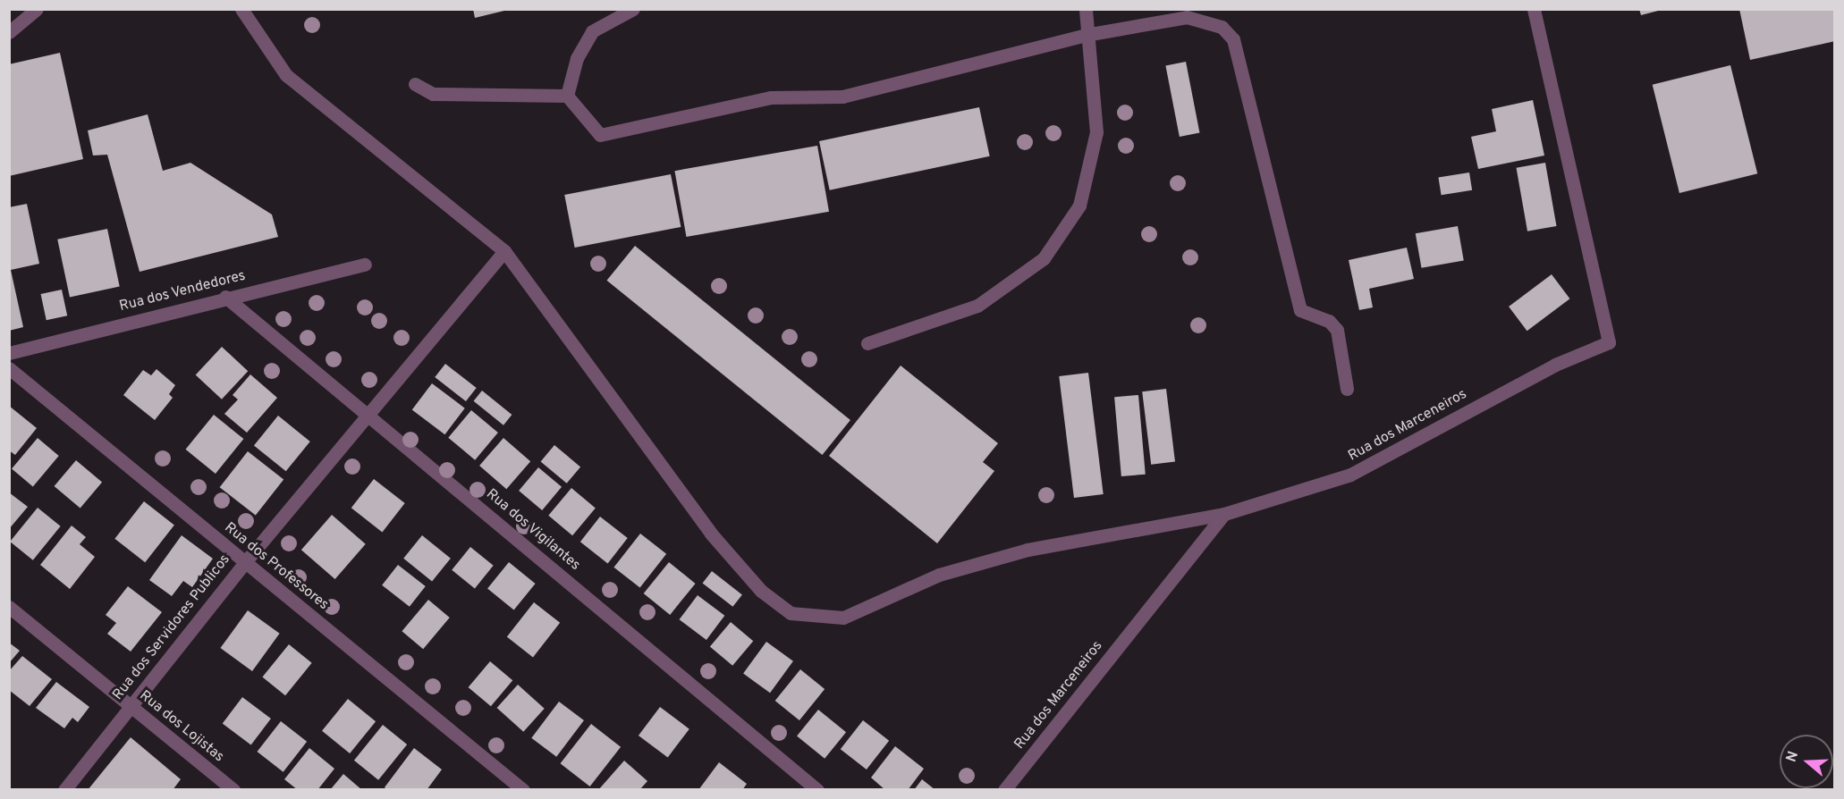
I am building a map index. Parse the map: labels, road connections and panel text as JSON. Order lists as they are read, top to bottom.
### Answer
{
  "streets": {
    "street": [
      "Rua dos Vendedores",
      "Rua dos Marceneiros",
      "Rua dos Vigilantes",
      "Rua dos Professores",
      "Rua dos Servidores Publicos",
      "Rua dos Lojistas"
    ]
  },
  "crossings": [
    ["Rua dos Vendedores", "Rua dos Vigilantes"],
    ["Rua dos Vigilantes", "Rua dos Servidores Publicos"],
    ["Rua dos Professores", "Rua dos Servidores Publicos"],
    ["Rua dos Servidores Publicos", "Rua dos Lojistas"]
  ],
  "north": "left"
}
